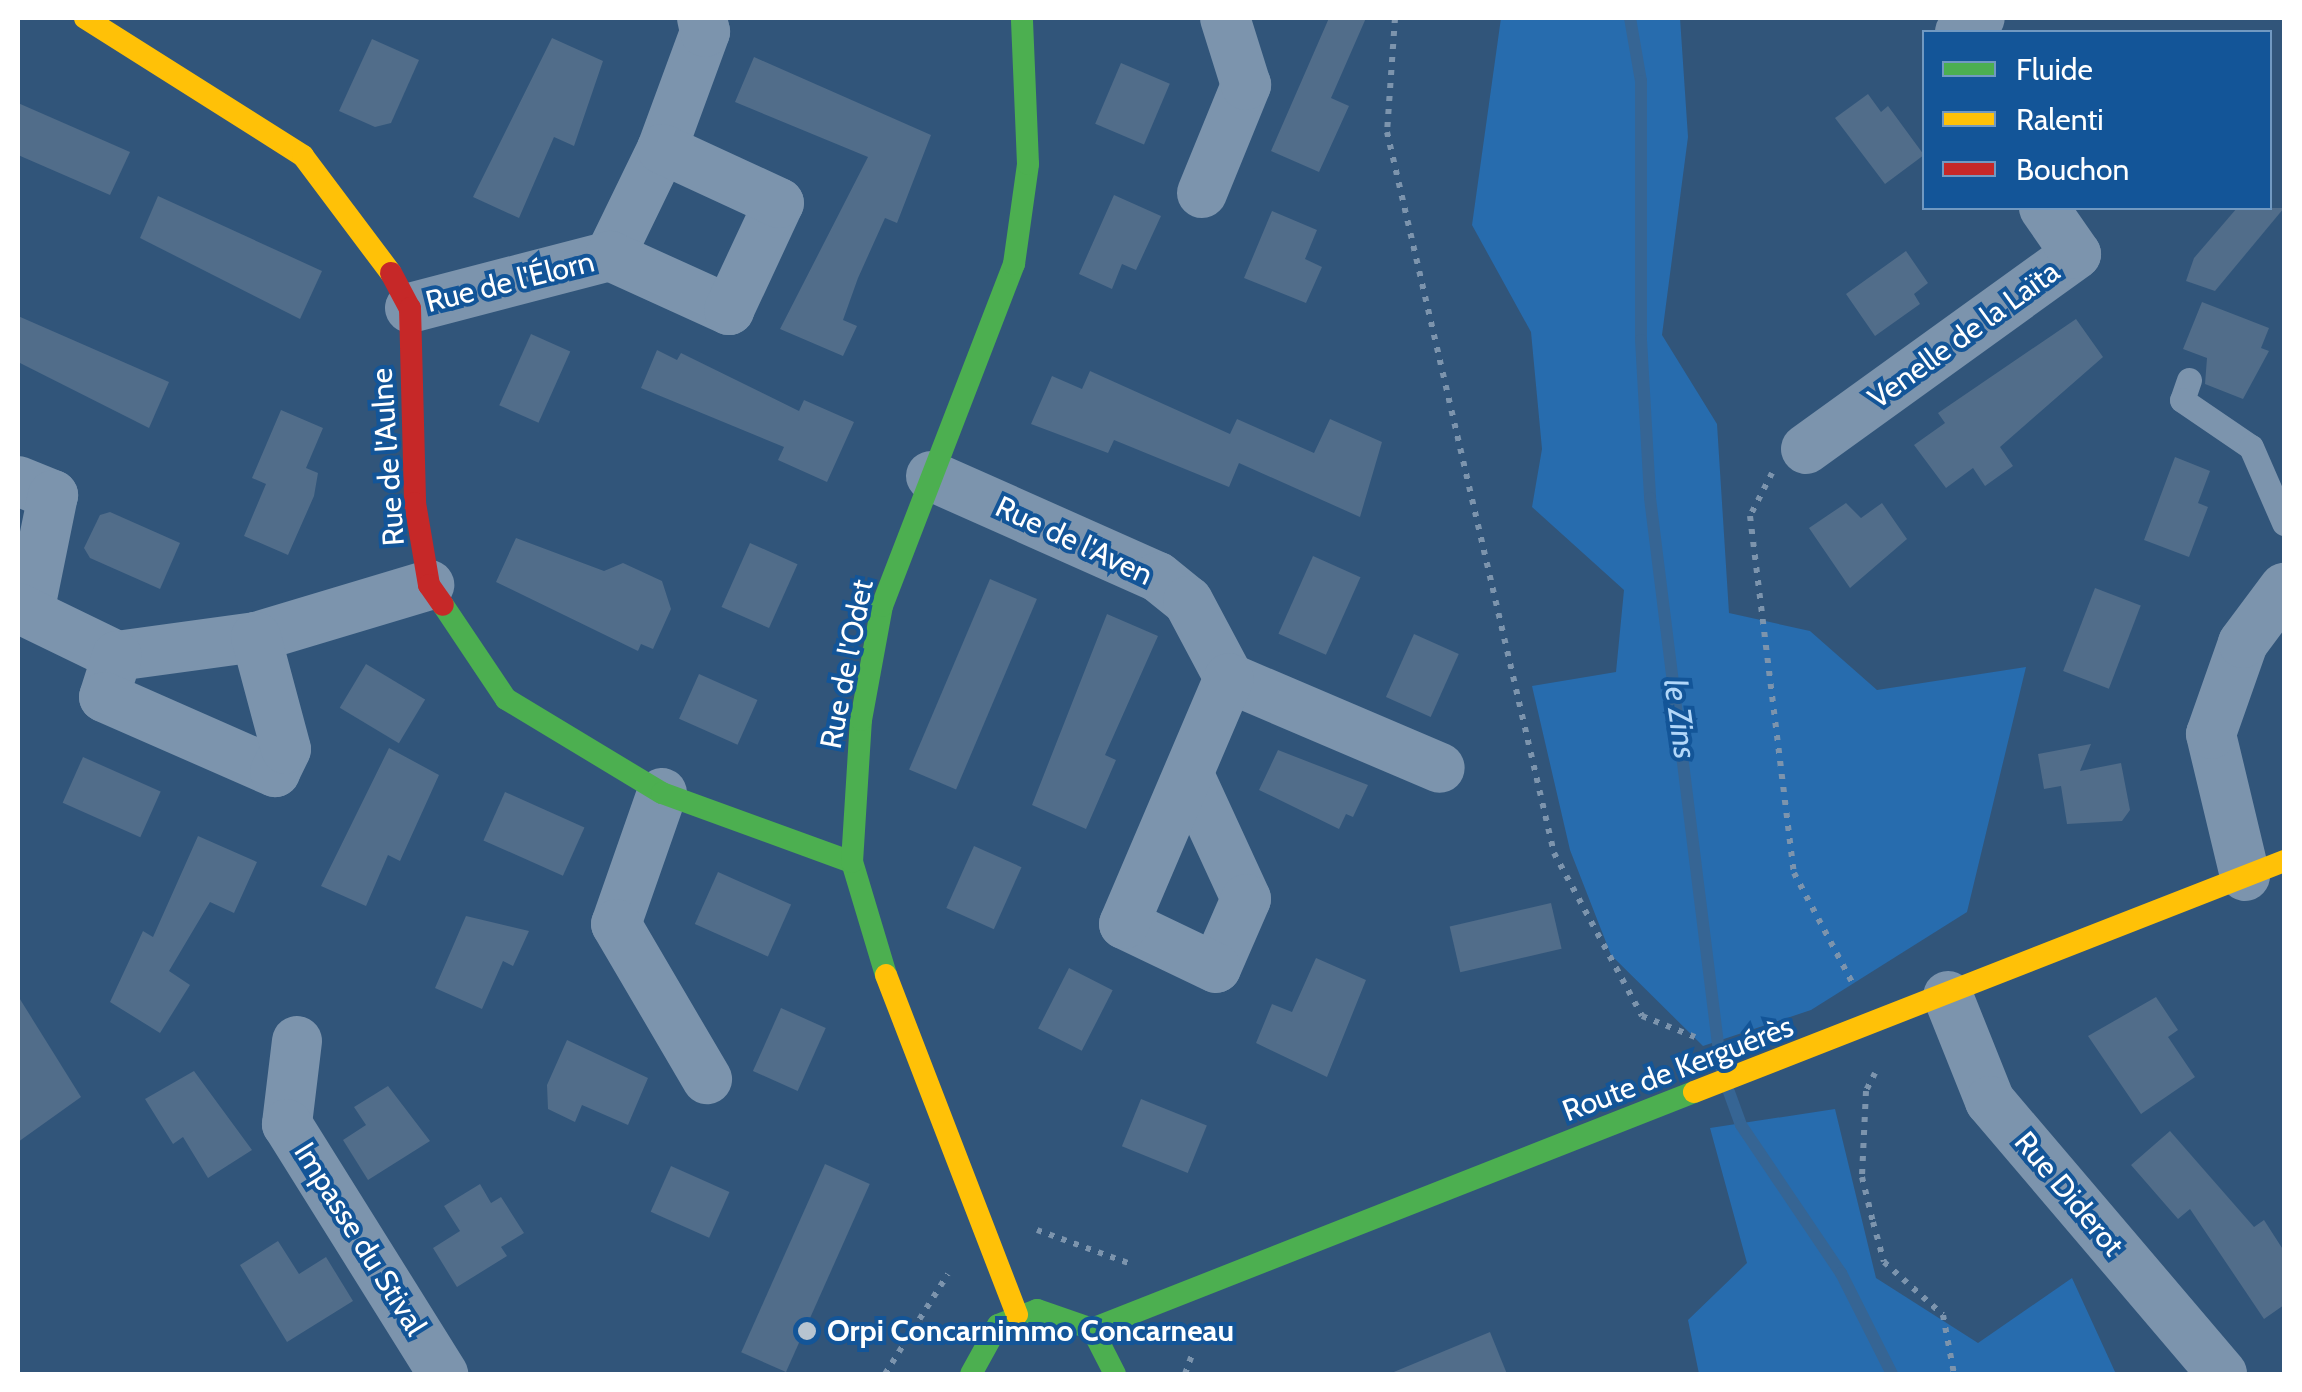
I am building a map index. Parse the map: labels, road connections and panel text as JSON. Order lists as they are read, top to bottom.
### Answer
{
  "streets": {
    "street": [
      "Rue de l'Élorn",
      "Venelle de la Laïta",
      "Rue de l'Aulne",
      "Rue de l'Aven",
      "Rue de l'Odet",
      "Route de Kerguérès",
      "Rue Diderot",
      "Impasse du Stival"
    ]
  },
  "crossings": [
    ["Rue de l'Élorn", "Rue de l'Aulne"],
    ["Rue de l'Aulne", "Rue de l'Odet"],
    ["Rue de l'Aven", "Rue de l'Odet"],
    ["Route de Kerguérès", "Rue Diderot"]
  ],
  "water": ["le Zins"],
  "places": ["Orpi Concarnimmo Concarneau"],
  "legend": ["Fluide", "Ralenti", "Bouchon"]
}
